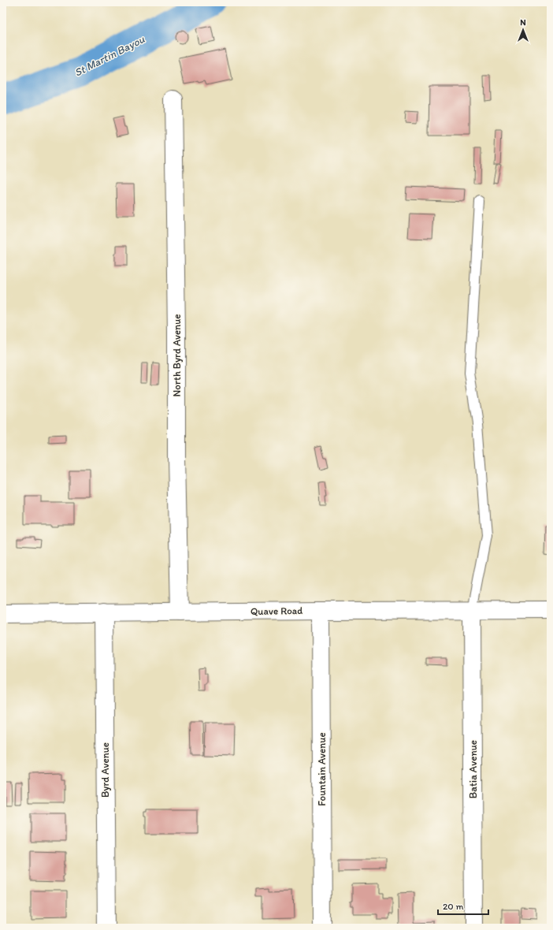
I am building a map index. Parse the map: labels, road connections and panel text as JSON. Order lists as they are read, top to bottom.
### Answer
{
  "streets": {
    "street": [
      "North Byrd Avenue",
      "Quave Road",
      "Fountain Avenue",
      "Batia Avenue",
      "Byrd Avenue"
    ]
  },
  "crossings": [
    ["North Byrd Avenue", "Quave Road"],
    ["Quave Road", "Fountain Avenue"],
    ["Quave Road", "Batia Avenue"],
    ["Quave Road", "Byrd Avenue"]
  ],
  "water": ["St Martin Bayou"],
  "scale_bar": "20 m",
  "north": "top"
}
